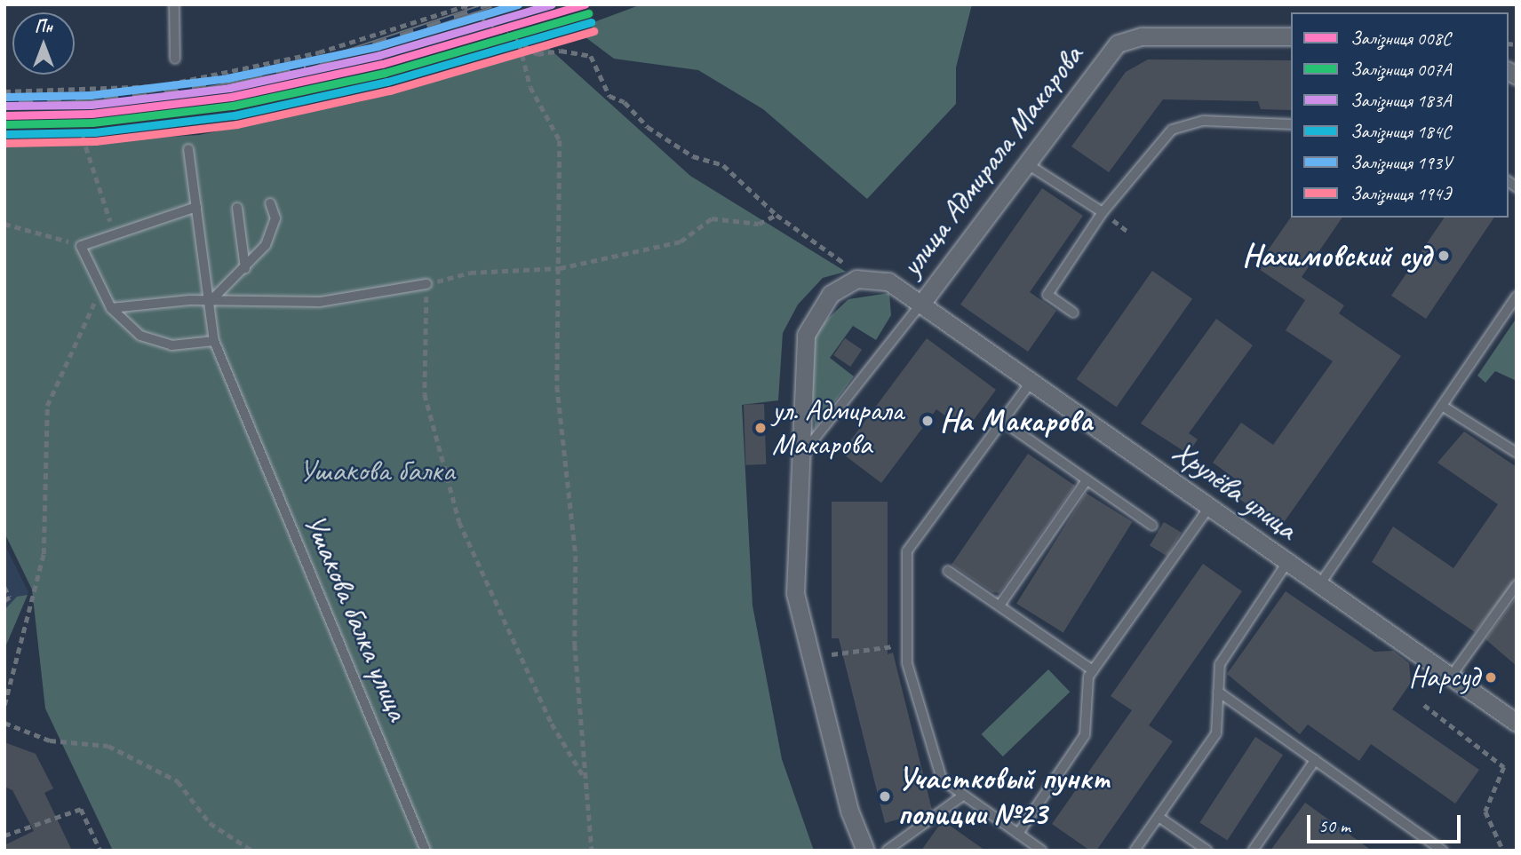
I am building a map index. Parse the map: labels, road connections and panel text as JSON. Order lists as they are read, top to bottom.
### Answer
{
  "streets": {
    "street": ["улица Адмирала Макарова", "Хрулёва улица"],
    "lane": ["Ушакова балка улица"]
  },
  "crossings": [
    ["улица Адмирала Макарова", "Хрулёва улица"]
  ],
  "parks": ["Ушакова балка"],
  "places": [
    "Нахимовский суд",
    "На Макарова",
    "ул. Адмирала Макарова",
    "Нарсуд",
    "Участковый пункт полиции №23"
  ],
  "lines": [
    "rail line 008С",
    "rail line 183А",
    "rail line 193У",
    "rail line 007А",
    "rail line 184С",
    "rail line 194Э"
  ],
  "legend": [
    "Залізниця 008С",
    "Залізниця 007А",
    "Залізниця 183А",
    "Залізниця 184С",
    "Залізниця 193У",
    "Залізниця 194Э"
  ],
  "scale_bar": "50 m",
  "north": "top"
}
